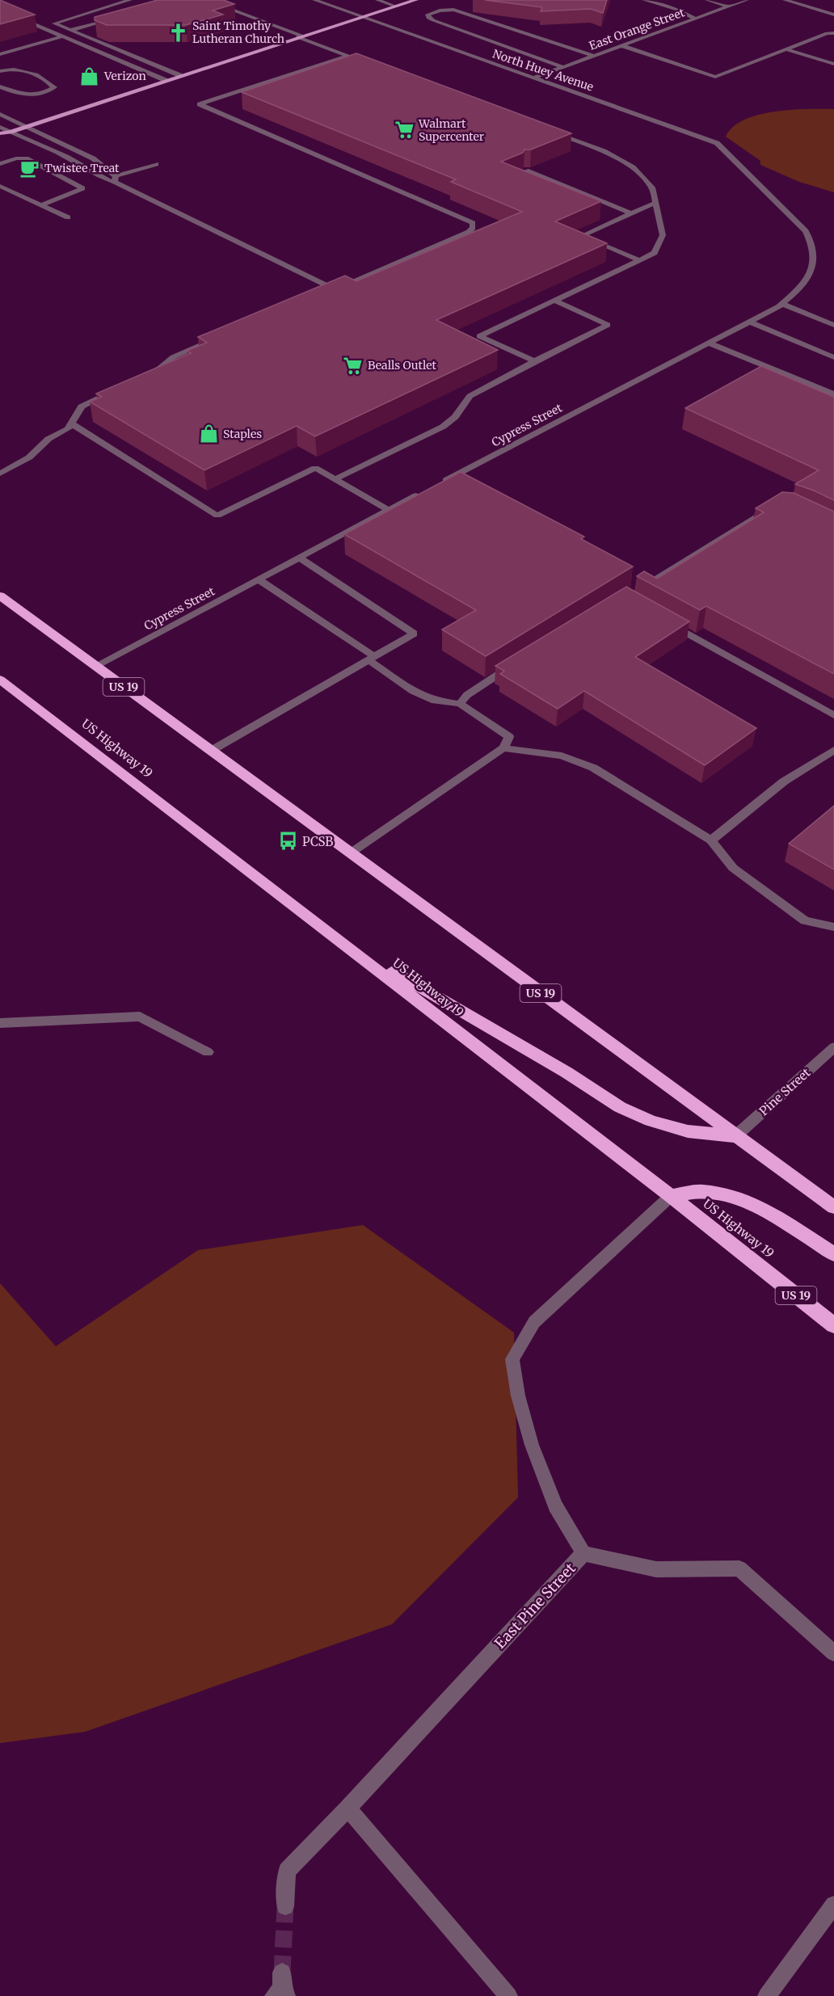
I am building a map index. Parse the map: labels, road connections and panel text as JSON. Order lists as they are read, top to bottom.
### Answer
{
  "streets": {
    "highway": ["US 19", "US Highway 19"],
    "street": [
      "East Orange Street",
      "North Huey Avenue",
      "Cypress Street",
      "Pine Street",
      "East Pine Street"
    ]
  },
  "crossings": [
    ["East Orange Street", "North Huey Avenue"],
    ["North Huey Avenue", "Cypress Street"],
    ["Cypress Street", "US 19"],
    ["US 19", "Pine Street"],
    ["US Highway 19", "East Pine Street"]
  ],
  "places": {
    "church": ["Saint Timothy Lutheran Church"],
    "shop": ["Verizon", "Staples"],
    "supermarket": ["Walmart Supercenter", "Bealls Outlet"],
    "cafe": ["Twistee Treat"],
    "bus stop": ["PCSB"]
  }
}
